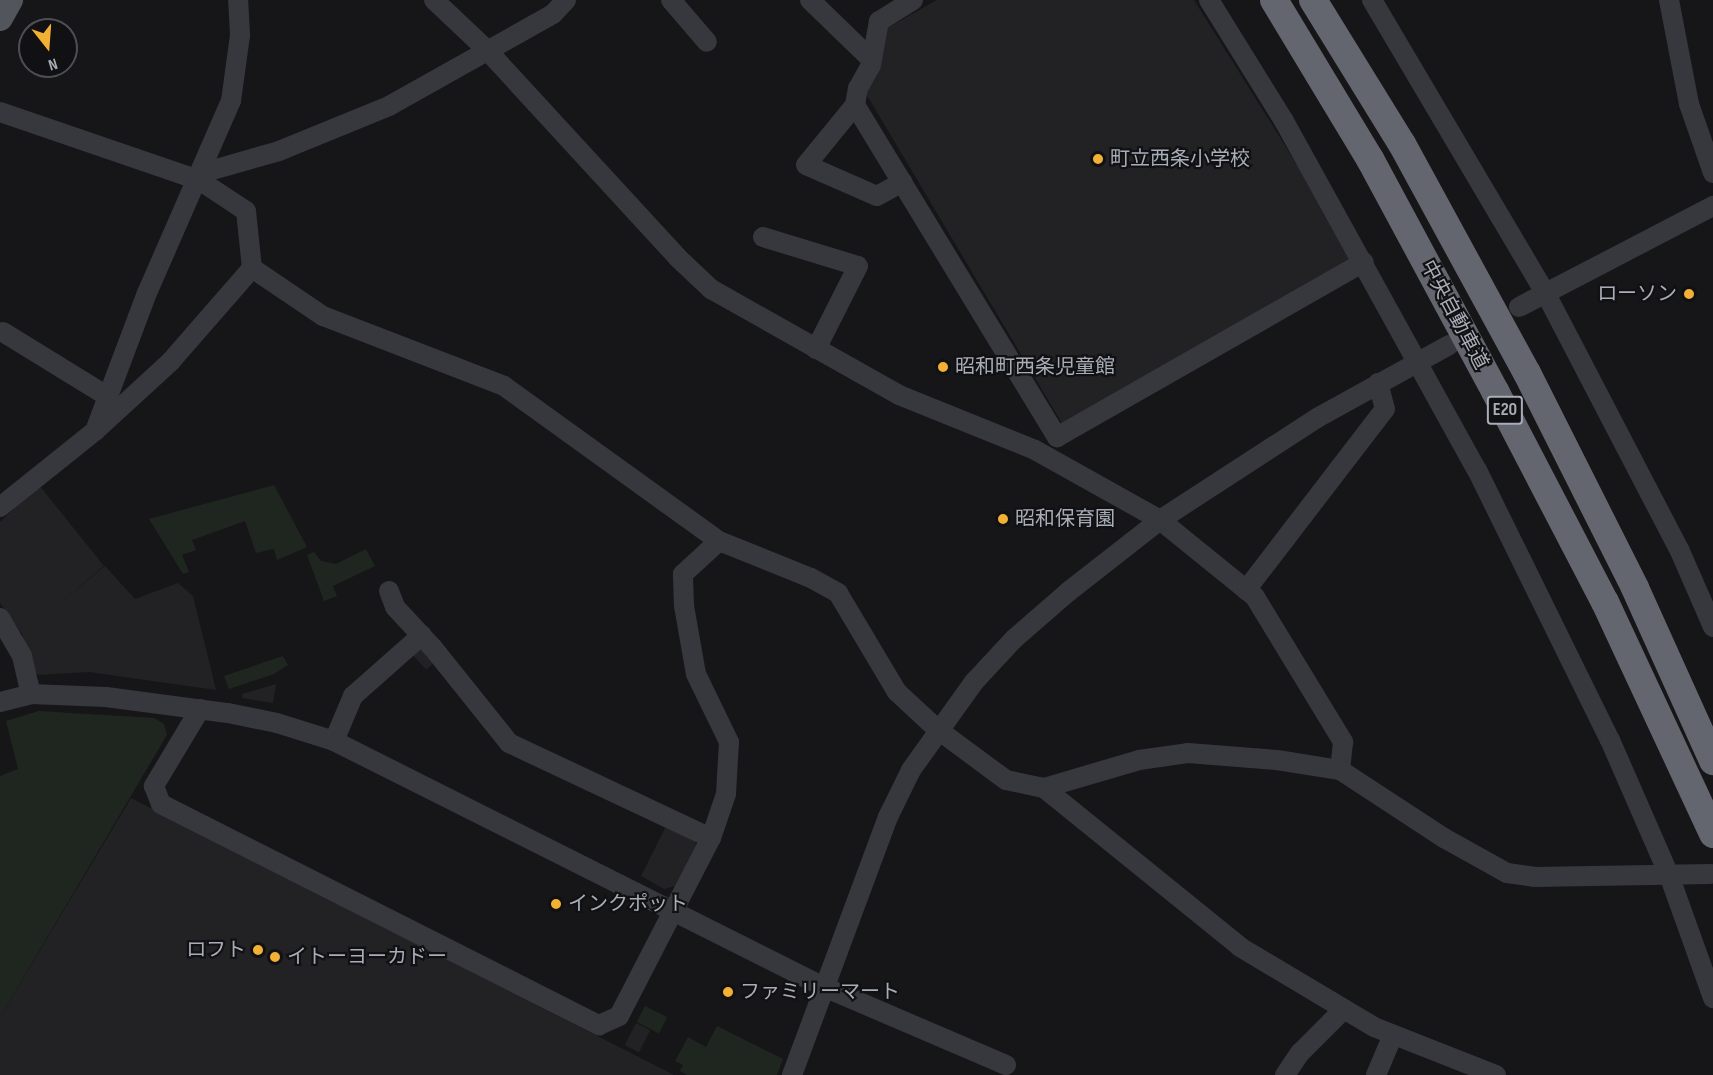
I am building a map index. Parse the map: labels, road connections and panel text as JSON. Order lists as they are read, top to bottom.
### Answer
{
  "streets": {
    "highway": ["中央自動車道", "E20"]
  },
  "places": [
    "町立西条小学校",
    "ローソン",
    "昭和町西条児童館",
    "昭和保育園",
    "インクポット",
    "ロフト",
    "イトーヨーカドー",
    "ファミリーマート"
  ],
  "north": "bottom"
}
